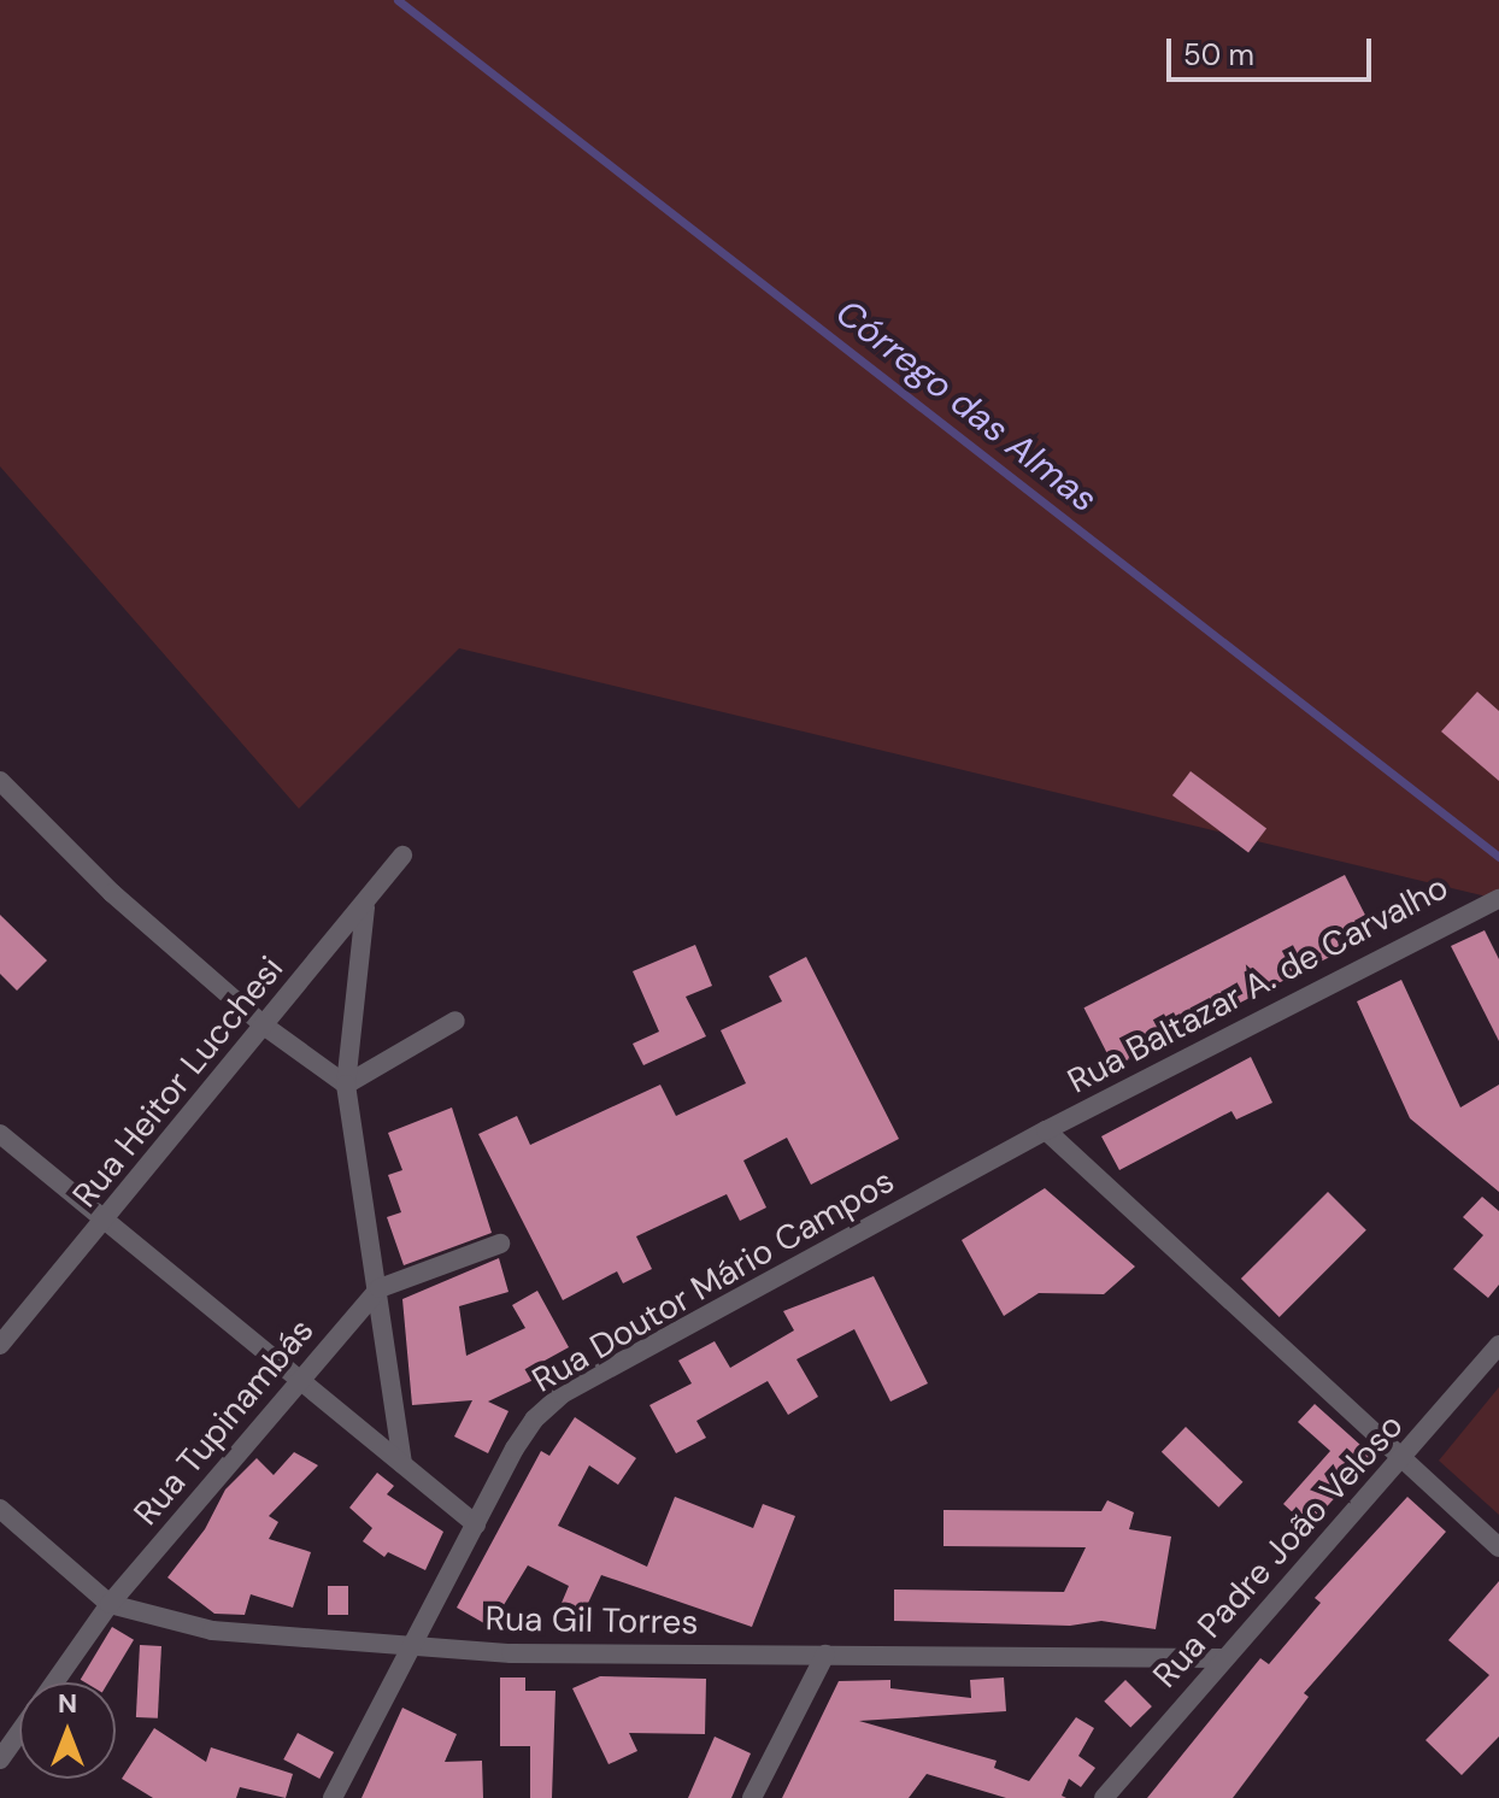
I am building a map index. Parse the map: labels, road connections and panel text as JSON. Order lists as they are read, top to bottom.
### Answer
{
  "streets": {
    "street": [
      "Rua Baltazar A. de Carvalho",
      "Rua Heitor Lucchesi",
      "Rua Doutor Mário Campos",
      "Rua Tupinambás",
      "Rua Padre João Veloso",
      "Rua Gil Torres"
    ]
  },
  "crossings": [
    ["Rua Baltazar A. de Carvalho", "Rua Doutor Mário Campos"],
    ["Rua Doutor Mário Campos", "Rua Gil Torres"],
    ["Rua Tupinambás", "Rua Gil Torres"],
    ["Rua Padre João Veloso", "Rua Gil Torres"]
  ],
  "water": ["Córrego das Almas"],
  "scale_bar": "50 m",
  "north": "top"
}
